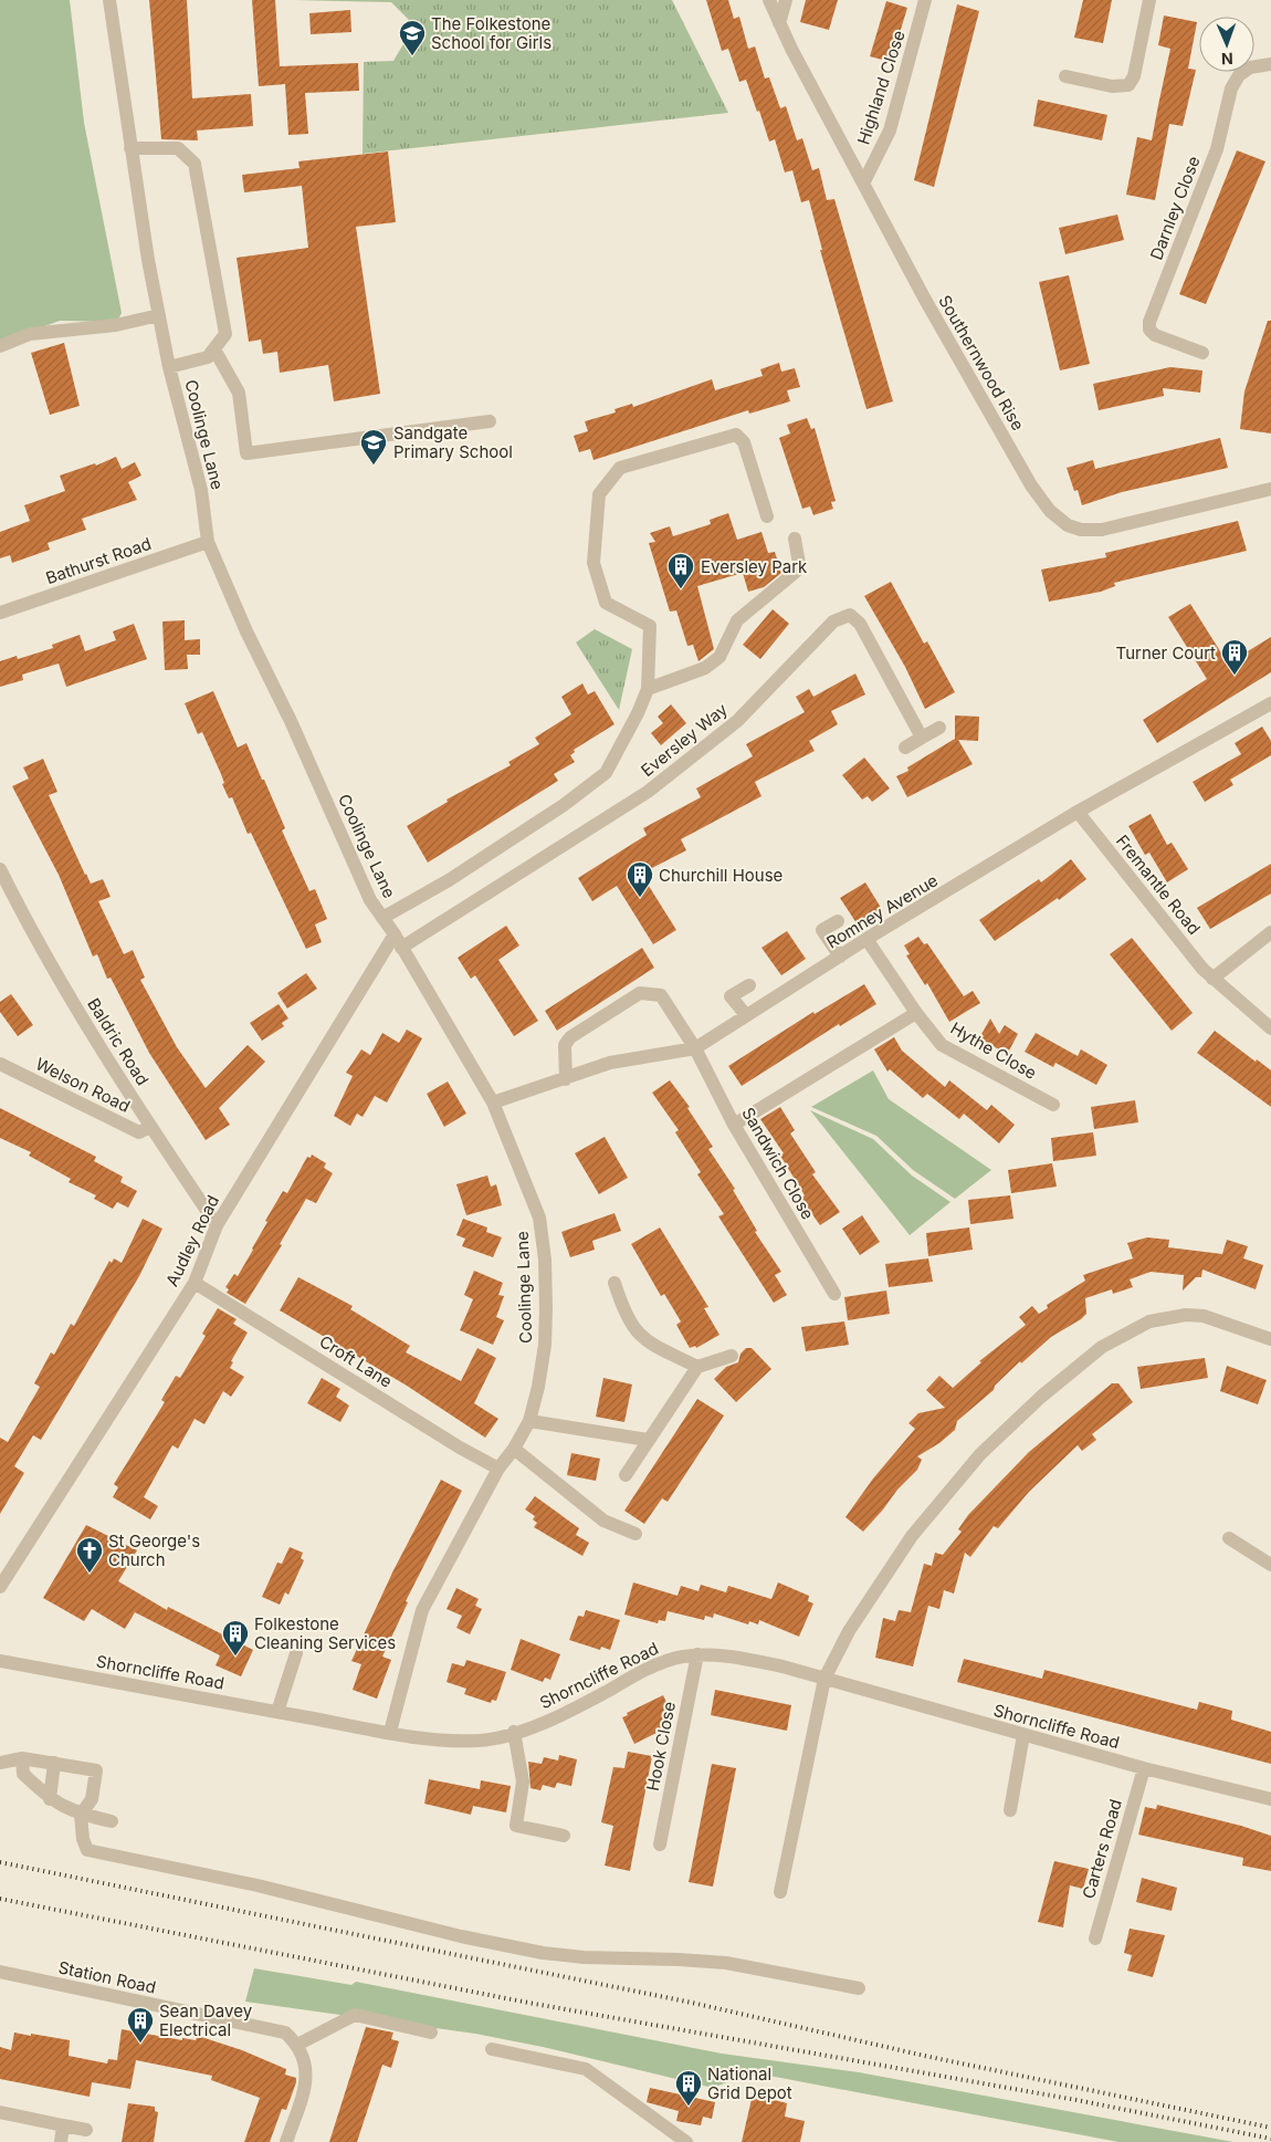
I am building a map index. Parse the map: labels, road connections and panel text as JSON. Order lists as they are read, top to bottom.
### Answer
{
  "streets": {
    "street": [
      "Highland Close",
      "Darnley Close",
      "Southernwood Rise",
      "Coolinge Lane",
      "Bathurst Road",
      "Eversley Way",
      "Fremantle Road",
      "Romney Avenue",
      "Baldric Road",
      "Hythe Close",
      "Welson Road",
      "Sandwich Close",
      "Audley Road",
      "Croft Lane",
      "Shorncliffe Road",
      "Hook Close",
      "Carters Road",
      "Station Road"
    ]
  },
  "crossings": [
    ["Highland Close", "Southernwood Rise"],
    ["Coolinge Lane", "Bathurst Road"],
    ["Coolinge Lane", "Eversley Way"],
    ["Coolinge Lane", "Romney Avenue"],
    ["Coolinge Lane", "Audley Road"],
    ["Coolinge Lane", "Croft Lane"],
    ["Coolinge Lane", "Shorncliffe Road"],
    ["Fremantle Road", "Romney Avenue"],
    ["Romney Avenue", "Hythe Close"],
    ["Romney Avenue", "Sandwich Close"],
    ["Baldric Road", "Welson Road"],
    ["Baldric Road", "Audley Road"],
    ["Audley Road", "Croft Lane"],
    ["Shorncliffe Road", "Hook Close"],
    ["Shorncliffe Road", "Carters Road"]
  ],
  "places": {
    "school or university": ["The Folkestone School for Girls", "Sandgate Primary School"],
    "building": [
      "Eversley Park",
      "Turner Court",
      "Churchill House",
      "Folkestone Cleaning Services",
      "Sean Davey Electrical",
      "National Grid Depot"
    ],
    "church": ["St George's Church"]
  },
  "north": "bottom"
}
